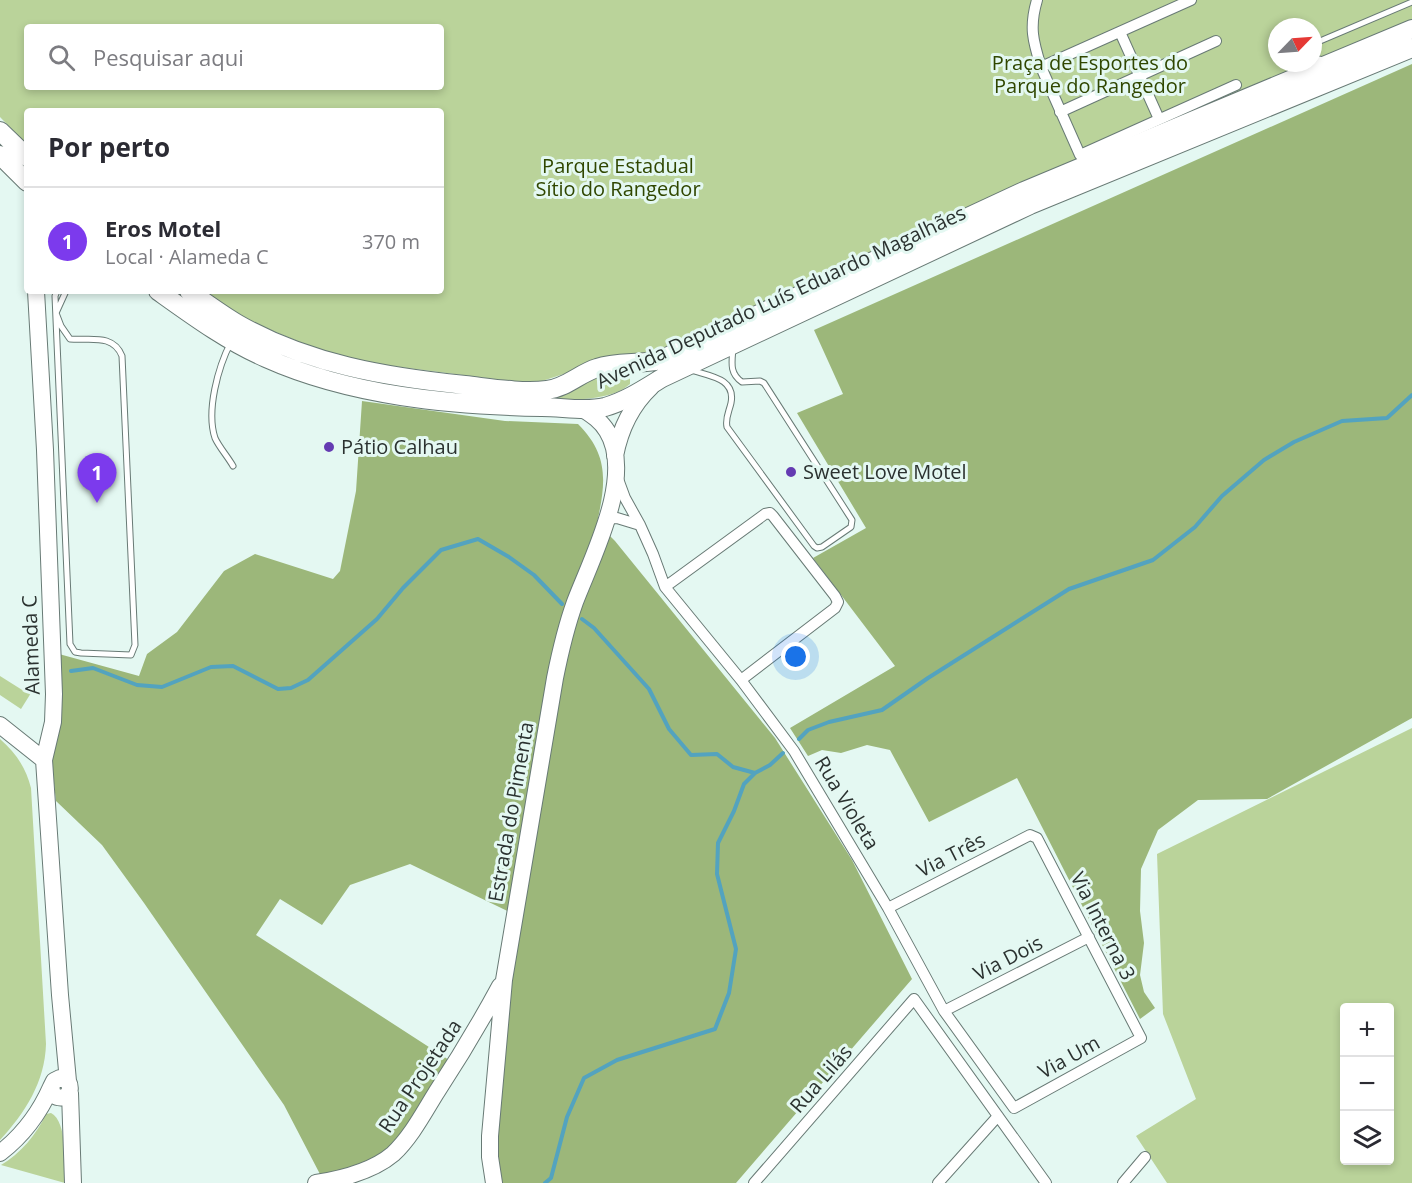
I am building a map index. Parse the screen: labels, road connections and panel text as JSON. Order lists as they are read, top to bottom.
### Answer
{
  "streets": {
    "main road": ["Avenida Deputado Luís Eduardo Magalhães"],
    "street": [
      "Alameda C",
      "Rua Violeta",
      "Estrada do Pimenta",
      "Via Três",
      "Via Interna 3",
      "Via Dois",
      "Via Um",
      "Rua Projetada",
      "Rua Lilás"
    ]
  },
  "crossings": [
    ["Avenida Deputado Luís Eduardo Magalhães", "Estrada do Pimenta"],
    ["Rua Violeta", "Estrada do Pimenta"],
    ["Rua Violeta", "Via Três"],
    ["Rua Violeta", "Via Dois"],
    ["Rua Violeta", "Via Um"],
    ["Estrada do Pimenta", "Rua Projetada"],
    ["Via Três", "Via Interna 3"],
    ["Via Interna 3", "Via Dois"],
    ["Via Interna 3", "Via Um"]
  ],
  "parks": ["Praça de Esportes do Parque do Rangedor", "Parque Estadual Sítio do Rangedor"],
  "places": ["Pátio Calhau", "Sweet Love Motel"],
  "north": "top right",
  "page": {
    "search": "Pesquisar aqui",
    "heading": "Por perto",
    "list": [
      {
        "mark": "1",
        "name": "Eros Motel",
        "note": "Local · Alameda C",
        "value": "370 m"
      }
    ],
    "pins": "1",
    "map_buttons": ["+", "−"]
  }
}
